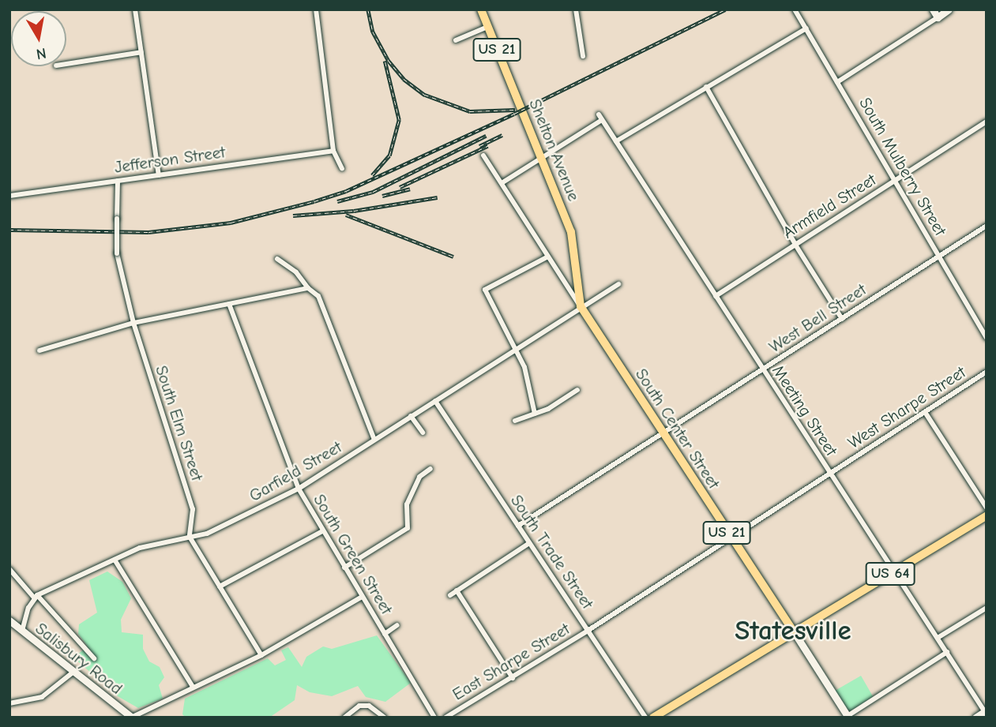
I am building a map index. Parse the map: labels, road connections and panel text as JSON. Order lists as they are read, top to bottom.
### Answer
{
  "streets": {
    "main road": [
      "US 21",
      "Shelton Avenue",
      "South Center Street",
      "US 64"
    ],
    "street": [
      "Jefferson Street",
      "South Mulberry Street",
      "Armfield Street",
      "West Bell Street",
      "West Sharpe Street",
      "Meeting Street",
      "South Elm Street",
      "Garfield Street",
      "South Trade Street",
      "South Green Street",
      "Salisbury Road",
      "East Sharpe Street"
    ]
  },
  "crossings": [
    ["Shelton Avenue", "South Center Street"],
    ["Shelton Avenue", "Garfield Street"],
    ["Jefferson Street", "South Elm Street"],
    ["South Mulberry Street", "Armfield Street"],
    ["South Mulberry Street", "West Bell Street"],
    ["Armfield Street", "Meeting Street"],
    ["West Bell Street", "Meeting Street"],
    ["West Bell Street", "South Center Street"],
    ["West Bell Street", "South Trade Street"],
    ["West Sharpe Street", "Meeting Street"],
    ["West Sharpe Street", "South Center Street"],
    ["West Sharpe Street", "East Sharpe Street"],
    ["Meeting Street", "US 64"],
    ["South Elm Street", "Garfield Street"],
    ["South Center Street", "Garfield Street"],
    ["South Center Street", "US 64"],
    ["South Center Street", "East Sharpe Street"],
    ["Garfield Street", "South Trade Street"],
    ["Garfield Street", "South Green Street"],
    ["South Trade Street", "East Sharpe Street"]
  ],
  "districts": ["Statesville"],
  "north": "bottom"
}
